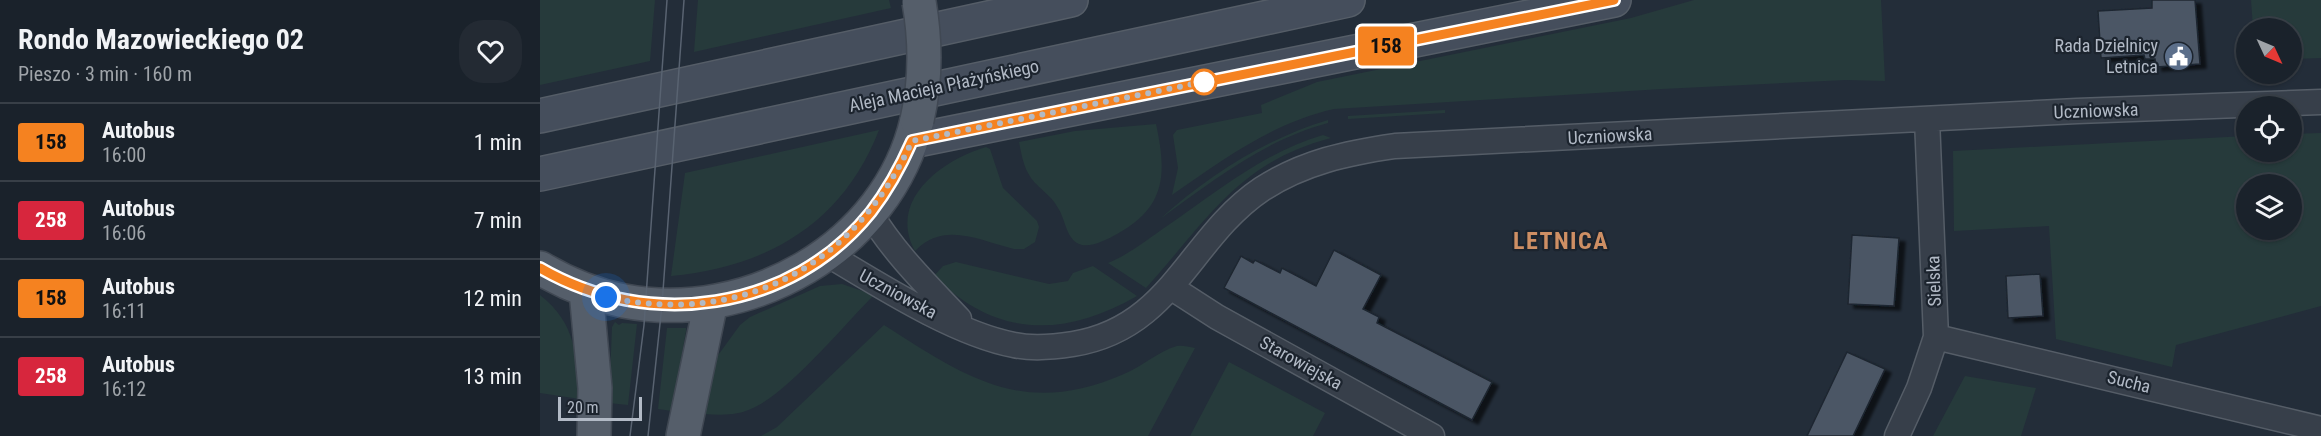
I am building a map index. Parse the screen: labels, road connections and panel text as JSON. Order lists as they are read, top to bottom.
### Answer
{
  "streets": {
    "main road": ["Aleja Macieja Płażyńskiego"],
    "street": [
      "Uczniowska",
      "Sielska",
      "Starowiejska",
      "Sucha"
    ]
  },
  "crossings": [
    ["Uczniowska", "Sielska"],
    ["Uczniowska", "Starowiejska"],
    ["Sielska", "Sucha"]
  ],
  "districts": ["LETNICA"],
  "places": {
    "public building": ["Rada Dzielnicy Letnica"]
  },
  "lines": ["bus line 158"],
  "scale_bar": "20 m",
  "north": "bottom right",
  "page": {
    "heading": ["Rondo Mazowieckiego 02", "Pieszo · 3 min · 160 m"],
    "on_map": "158",
    "list": [
      {
        "mark": "158",
        "name": "Autobus",
        "note": "16:00",
        "value": "1 min"
      },
      {
        "mark": "258",
        "name": "Autobus",
        "note": "16:06",
        "value": "7 min"
      },
      {
        "mark": "158",
        "name": "Autobus",
        "note": "16:11",
        "value": "12 min"
      },
      {
        "mark": "258",
        "name": "Autobus",
        "note": "16:12",
        "value": "13 min"
      }
    ],
    "scale": "20 m"
  }
}
